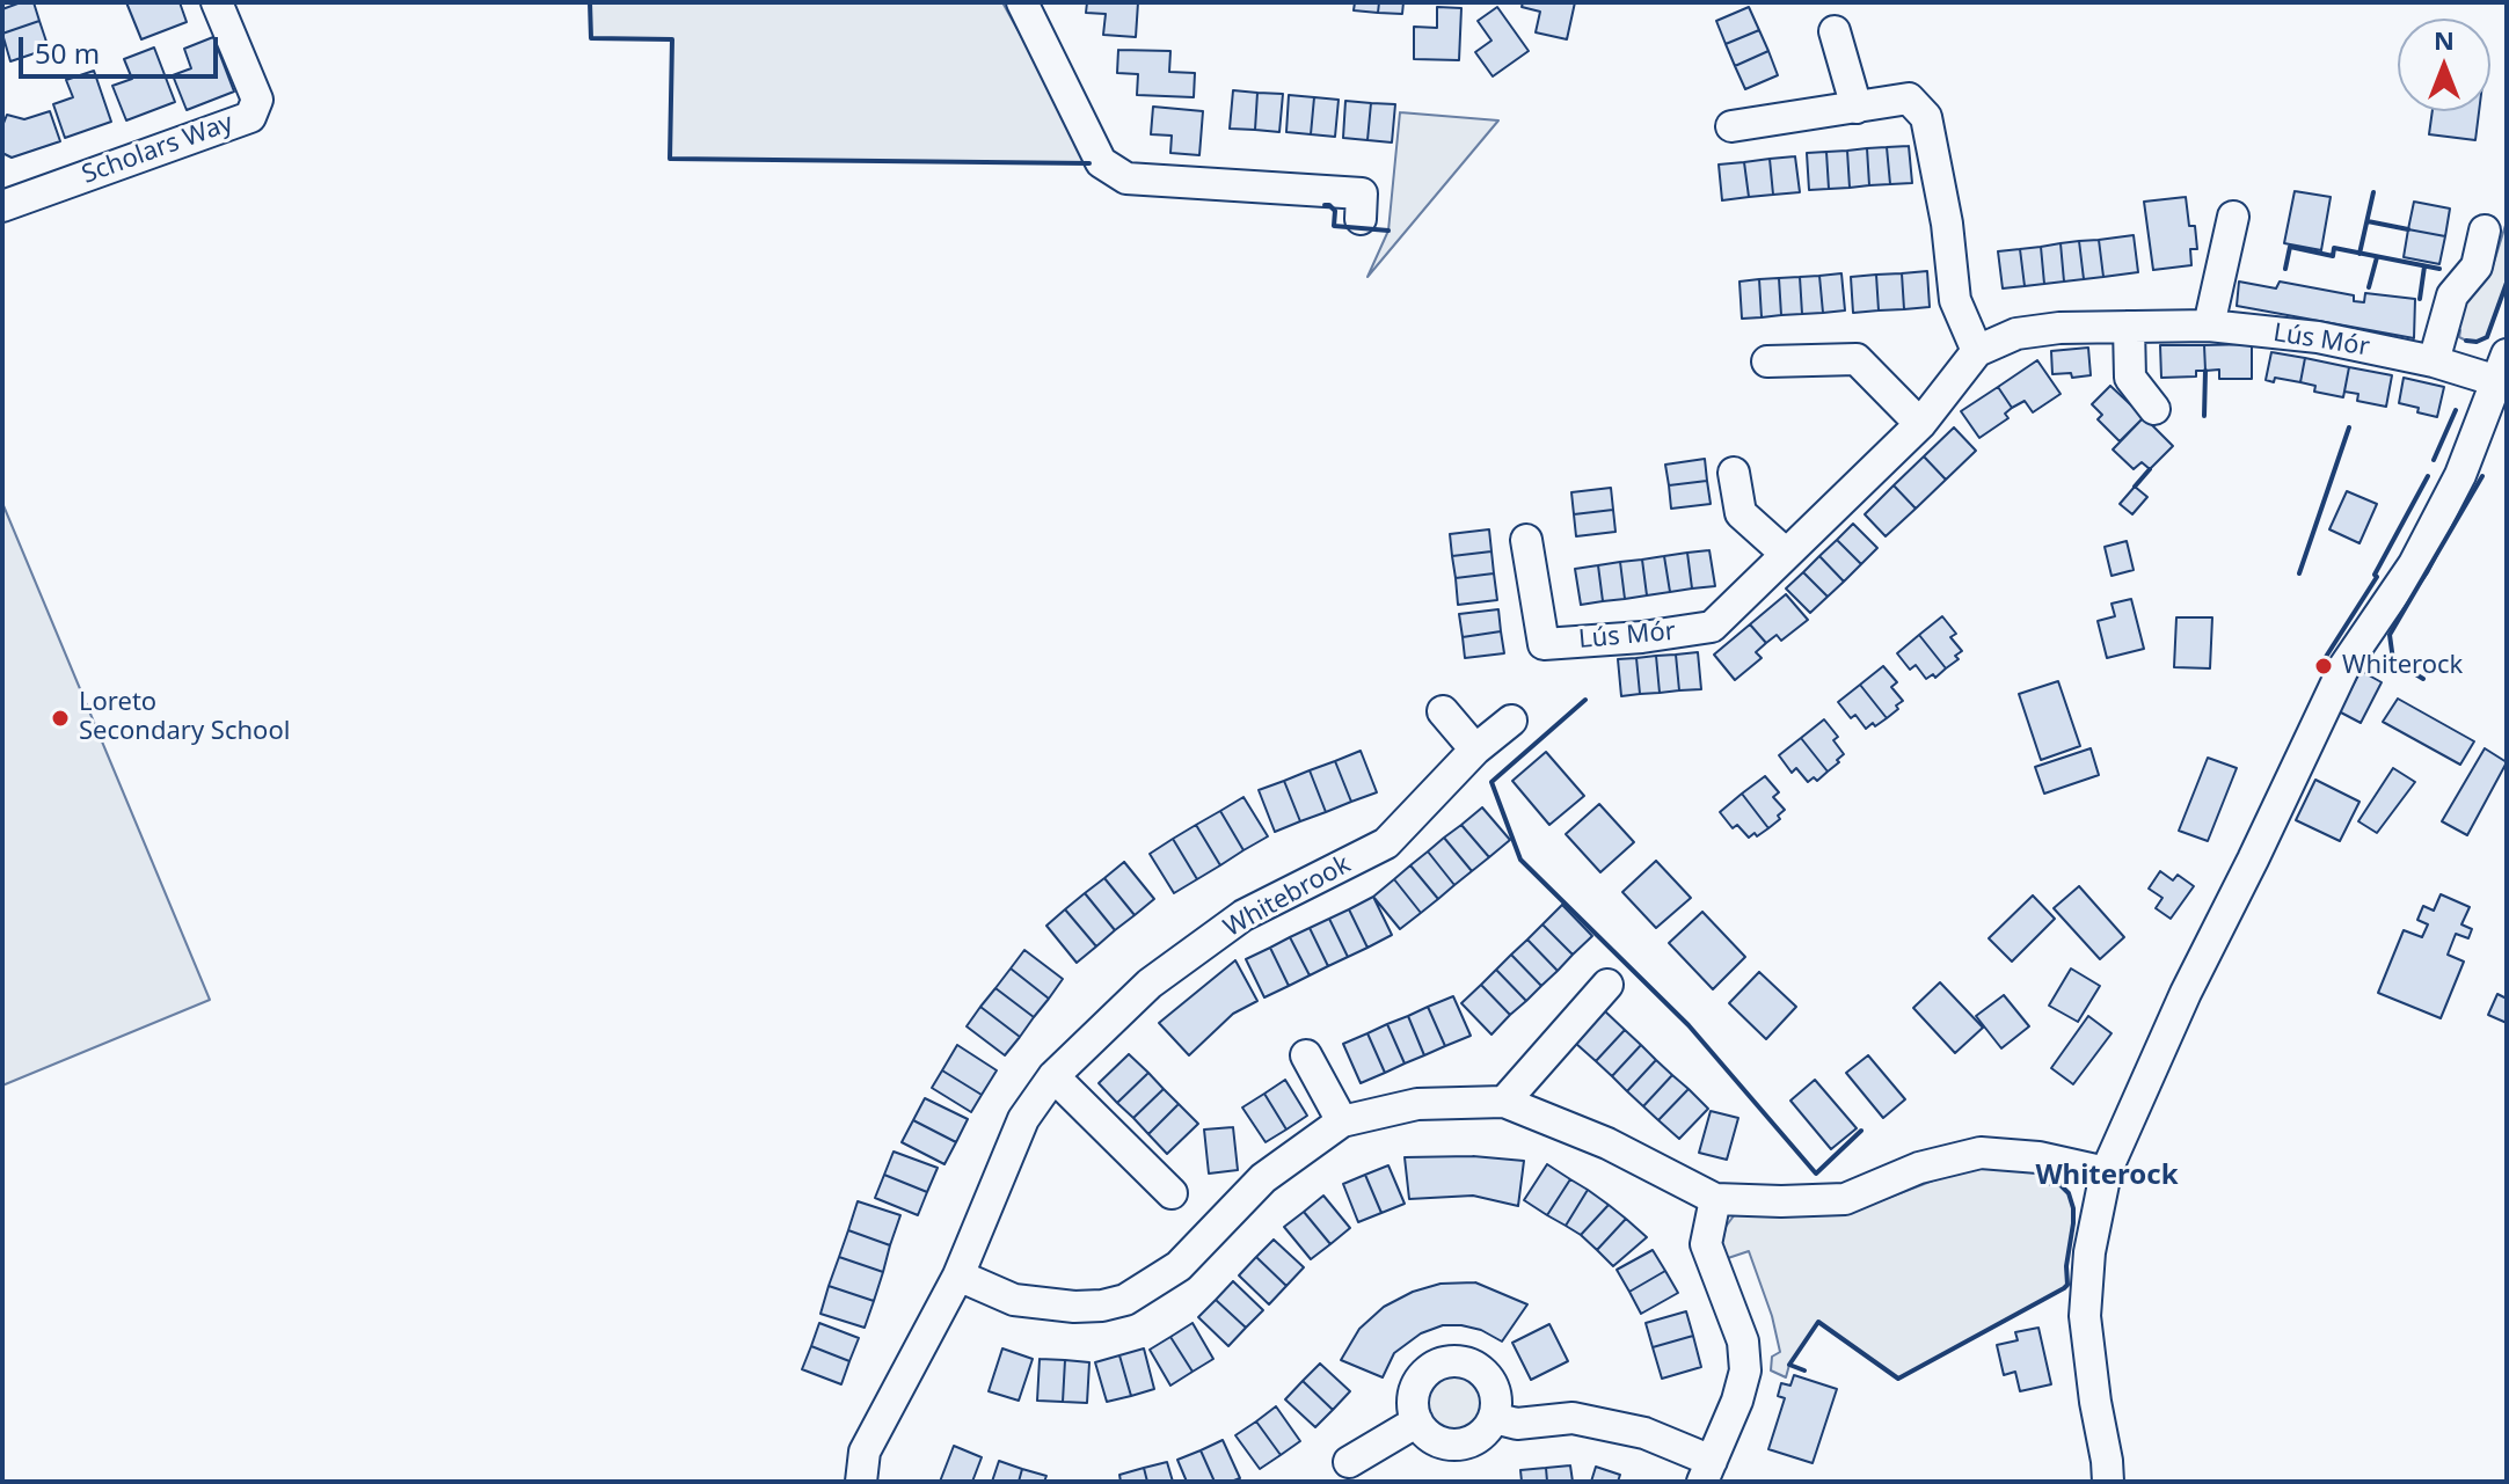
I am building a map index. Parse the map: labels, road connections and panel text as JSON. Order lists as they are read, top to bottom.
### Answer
{
  "streets": {
    "street": ["Scholars Way", "Lús Mór", "Whitebrook"]
  },
  "districts": ["Whiterock"],
  "places": ["Whiterock", "Loreto Secondary School"],
  "scale_bar": "50 m",
  "north": "top"
}
